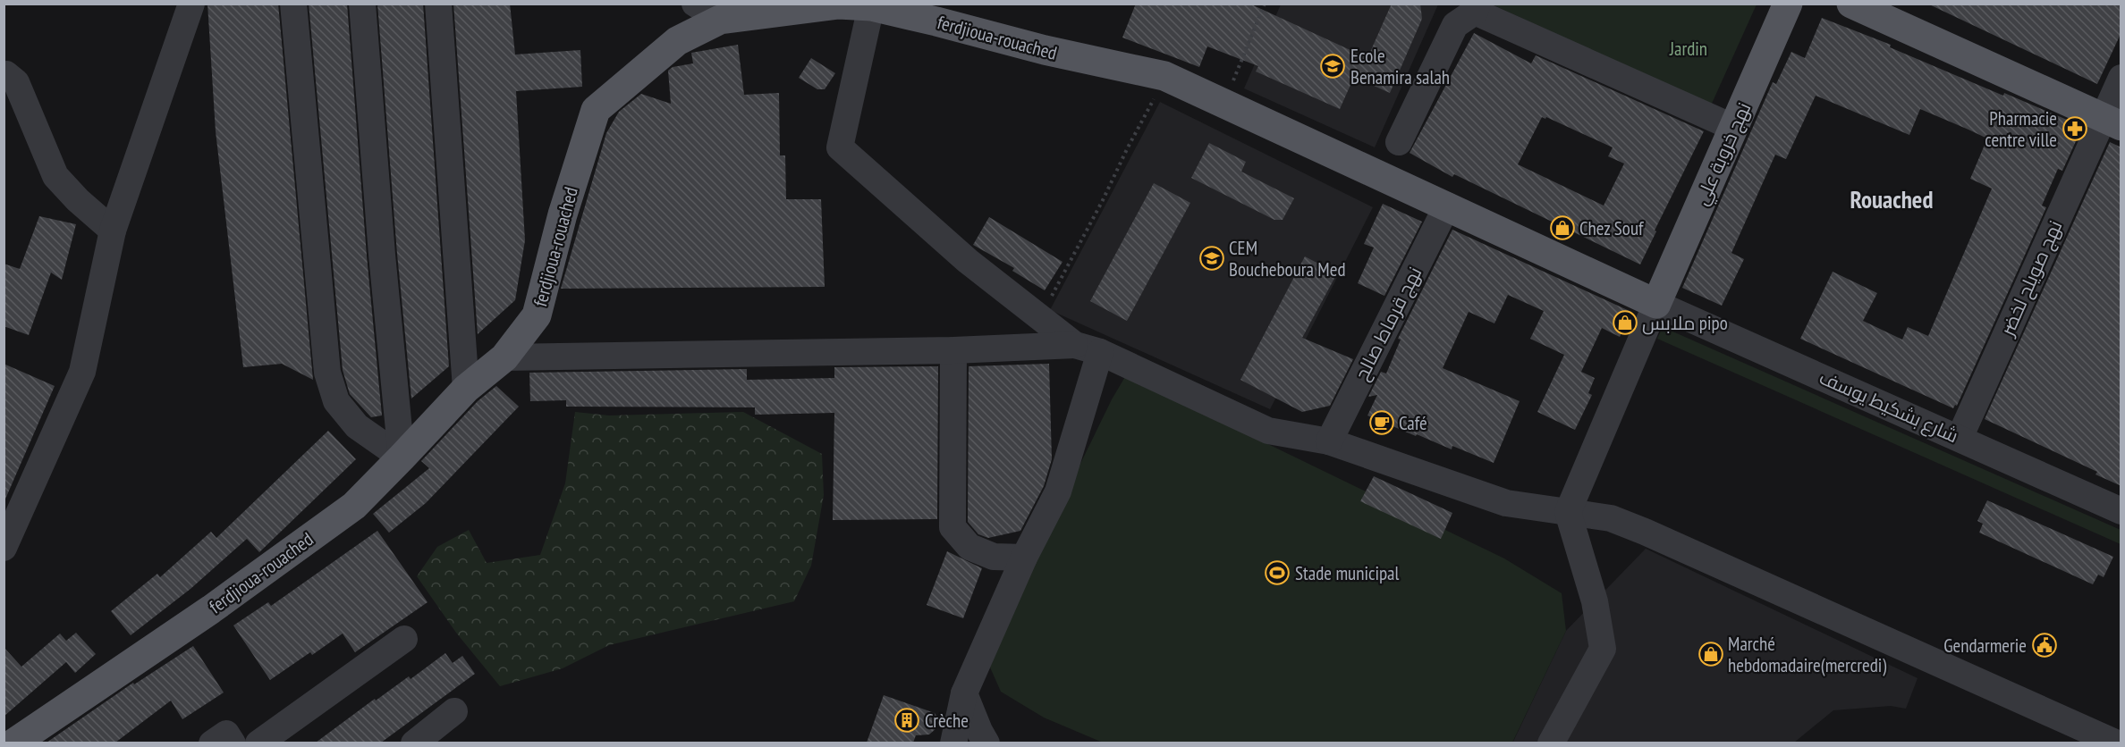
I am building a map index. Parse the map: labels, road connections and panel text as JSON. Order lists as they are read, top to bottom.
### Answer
{
  "streets": {
    "main road": ["ferdjioua-rouached", "نهج خروبة علي"],
    "street": ["نهج صويلح لخضر", "نهج قرماط صالح", "شارع بشكيط يوسف"]
  },
  "crossings": [
    ["ferdjioua-rouached", "نهج خروبة علي"],
    ["ferdjioua-rouached", "نهج قرماط صالح"],
    ["ferdjioua-rouached", "شارع بشكيط يوسف"],
    ["نهج خروبة علي", "شارع بشكيط يوسف"],
    ["نهج صويلح لخضر", "شارع بشكيط يوسف"]
  ],
  "districts": ["Rouached"],
  "parks": ["Jardin"],
  "places": {
    "school or university": ["Ecole Benamira salah", "CEM Boucheboura Med"],
    "pharmacy": ["Pharmacie centre ville"],
    "shop": ["Chez Souf", "ملابس pipo", "Marché hebdomadaire(mercredi)"],
    "cafe": ["Café"],
    "sports": ["Stade municipal"],
    "public building": ["Gendarmerie"],
    "building": ["Crèche"]
  }
}
